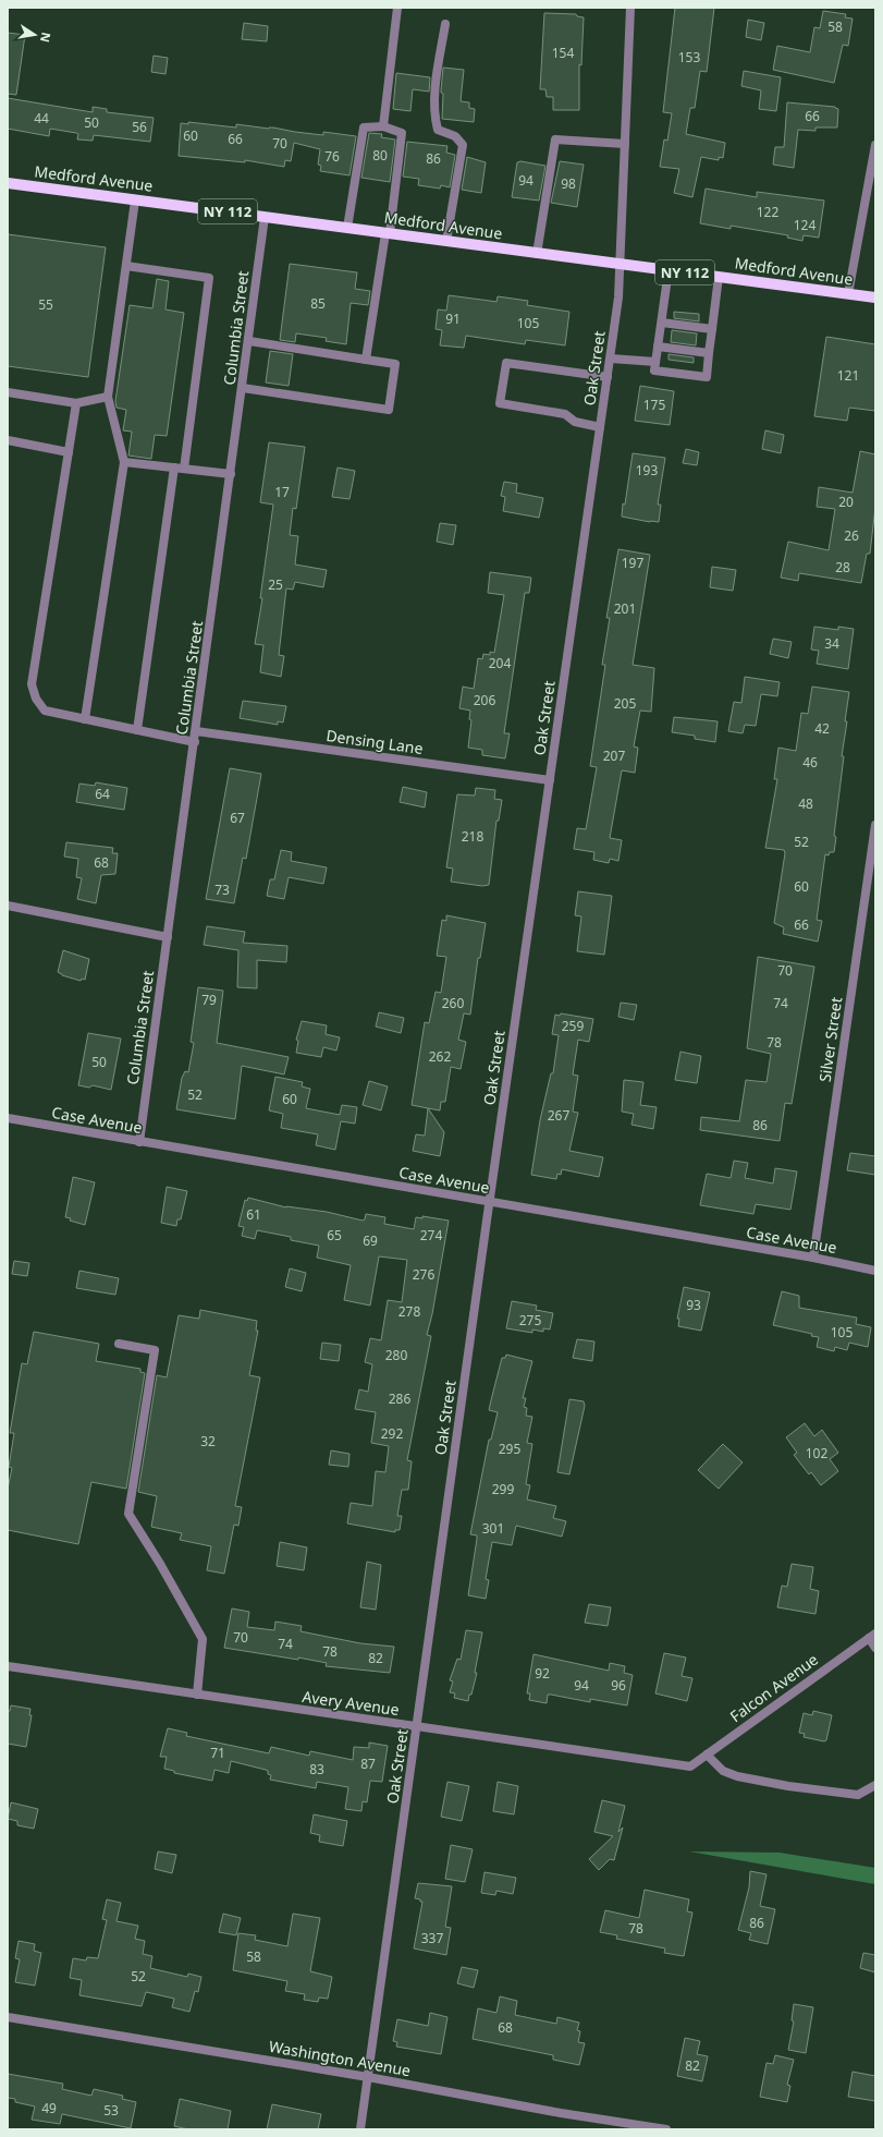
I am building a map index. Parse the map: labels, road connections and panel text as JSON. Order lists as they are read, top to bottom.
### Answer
{
  "streets": {
    "main road": ["Medford Avenue", "NY 112"],
    "street": [
      "Columbia Street",
      "Oak Street",
      "Densing Lane",
      "Silver Street",
      "Case Avenue",
      "Falcon Avenue",
      "Avery Avenue",
      "Washington Avenue"
    ]
  },
  "crossings": [
    ["Medford Avenue", "Columbia Street"],
    ["Medford Avenue", "Oak Street"],
    ["Columbia Street", "Densing Lane"],
    ["Columbia Street", "Case Avenue"],
    ["Oak Street", "Densing Lane"],
    ["Oak Street", "Case Avenue"],
    ["Oak Street", "Avery Avenue"],
    ["Oak Street", "Washington Avenue"],
    ["Silver Street", "Case Avenue"],
    ["Falcon Avenue", "Avery Avenue"]
  ],
  "house_numbers": [
    "58",
    "154",
    "153",
    "66",
    "44",
    "50",
    "56",
    "60",
    "66",
    "70",
    "80",
    "76",
    "86",
    "94",
    "98",
    "122",
    "124",
    "85",
    "55",
    "91",
    "105",
    "121",
    "175",
    "193",
    "17",
    "20",
    "26",
    "197",
    "28",
    "25",
    "201",
    "34",
    "204",
    "206",
    "205",
    "42",
    "207",
    "46",
    "64",
    "48",
    "67",
    "218",
    "52",
    "68",
    "60",
    "73",
    "66",
    "70",
    "79",
    "260",
    "74",
    "259",
    "78",
    "262",
    "50",
    "52",
    "60",
    "267",
    "86",
    "61",
    "65",
    "274",
    "69",
    "276",
    "93",
    "278",
    "275",
    "105",
    "280",
    "286",
    "292",
    "32",
    "295",
    "102",
    "299",
    "301",
    "70",
    "74",
    "78",
    "82",
    "92",
    "94",
    "96",
    "71",
    "87",
    "83",
    "86",
    "78",
    "337",
    "58",
    "52",
    "68",
    "82",
    "49",
    "53"
  ],
  "north": "right"
}
